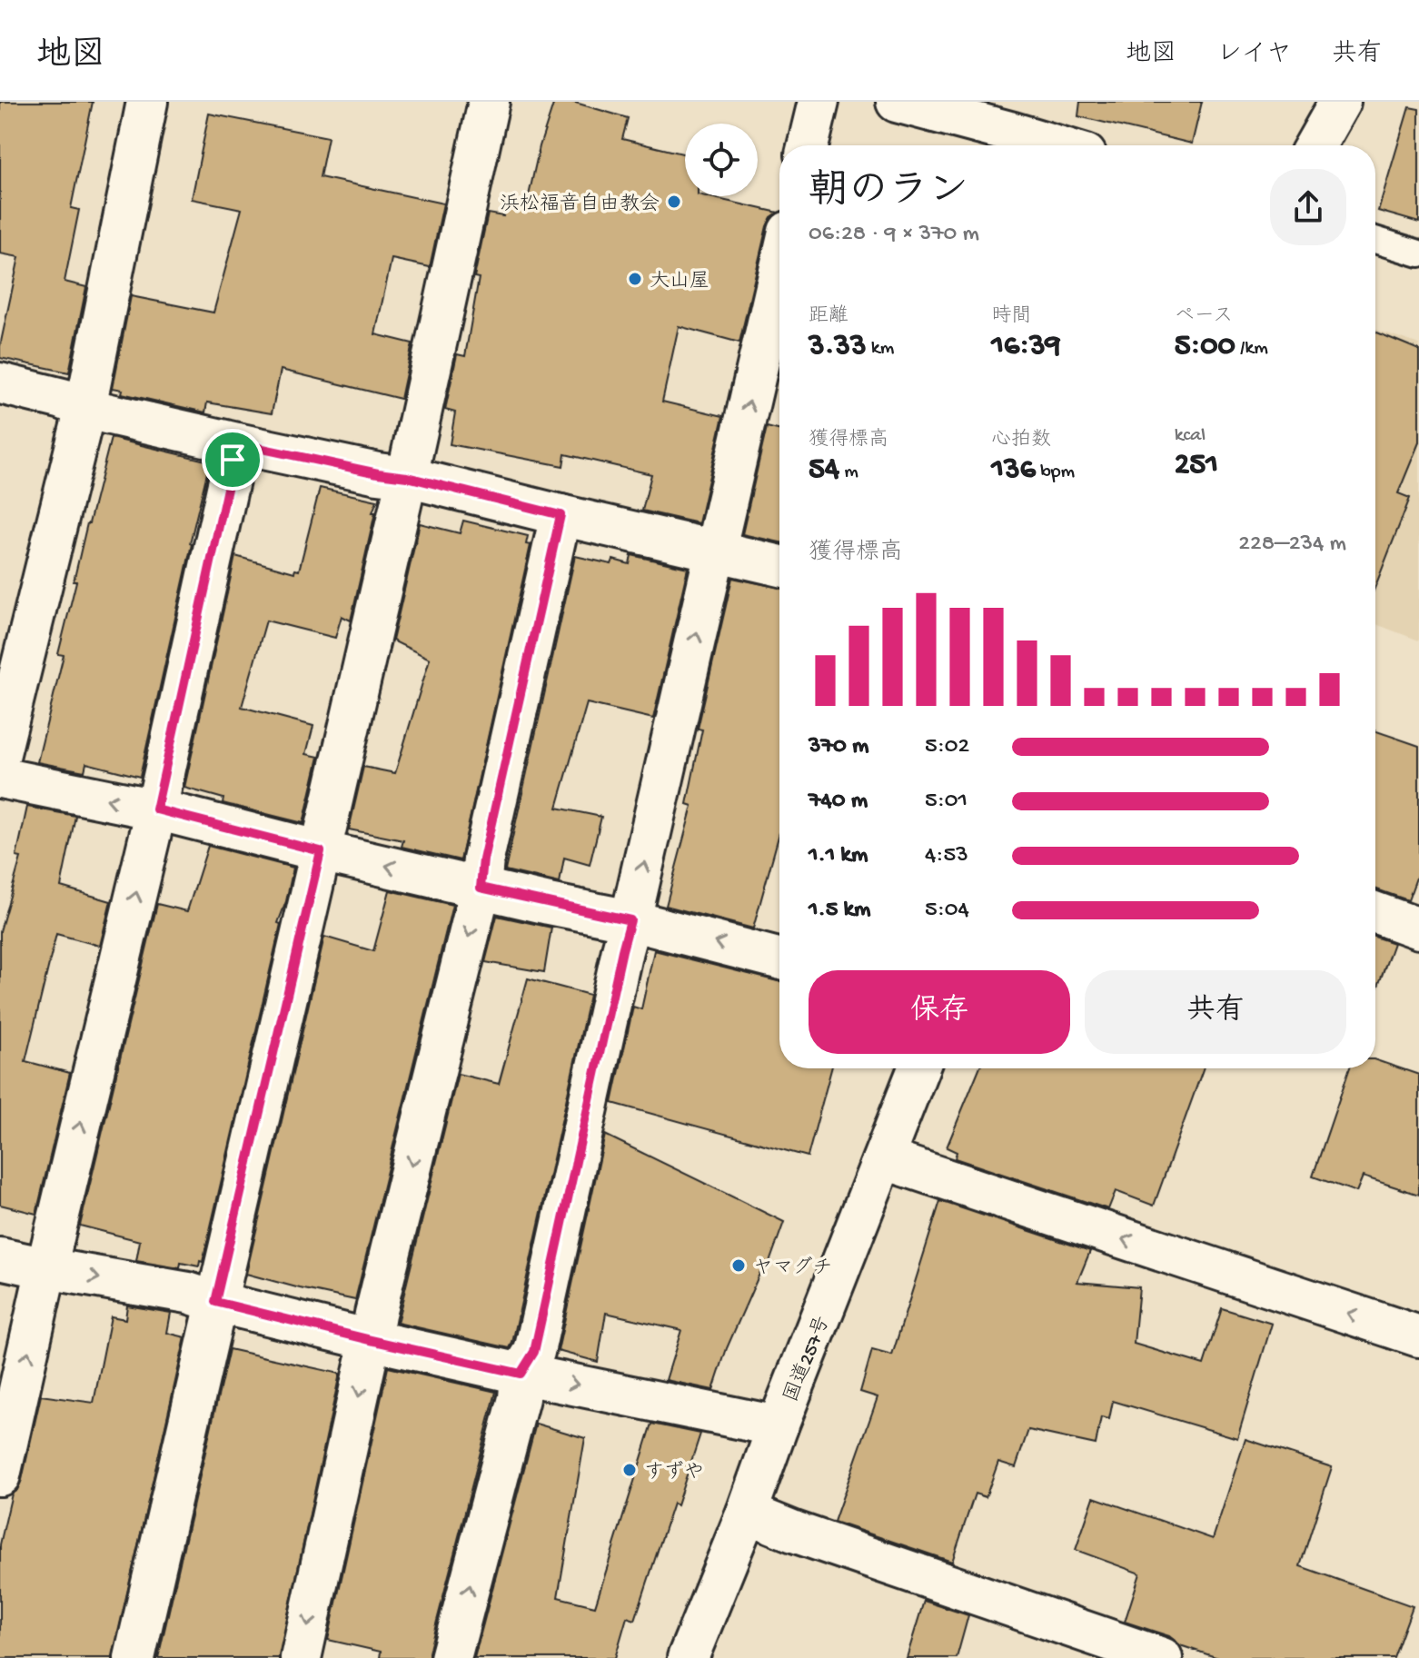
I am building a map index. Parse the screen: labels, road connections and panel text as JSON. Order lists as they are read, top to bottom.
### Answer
{
  "streets": {
    "main road": ["国道257号"]
  },
  "places": [
    "浜松福音自由教会",
    "大山屋",
    "ヤマグチ",
    "すずや"
  ],
  "page": {
    "header": "地図",
    "nav": ["地図", "レイヤ", "共有"],
    "heading": ["朝のラン", "06:28 · 9 × 370 m"],
    "stats": [
      ["距離", "3.33 km"],
      ["時間", "16:39"],
      ["ペース", "5:00 /km"],
      ["獲得標高", "54 m"],
      ["心拍数", "136 bpm"],
      ["kcal", "251"]
    ],
    "chart": ["獲得標高", "228–234 m"],
    "list": [
      {
        "name": "370 m",
        "note": "5:02"
      },
      {
        "name": "740 m",
        "note": "5:01"
      },
      {
        "name": "1.1 km",
        "note": "4:53"
      },
      {
        "name": "1.5 km",
        "note": "5:04"
      }
    ],
    "buttons": ["保存", "共有"]
  }
}
